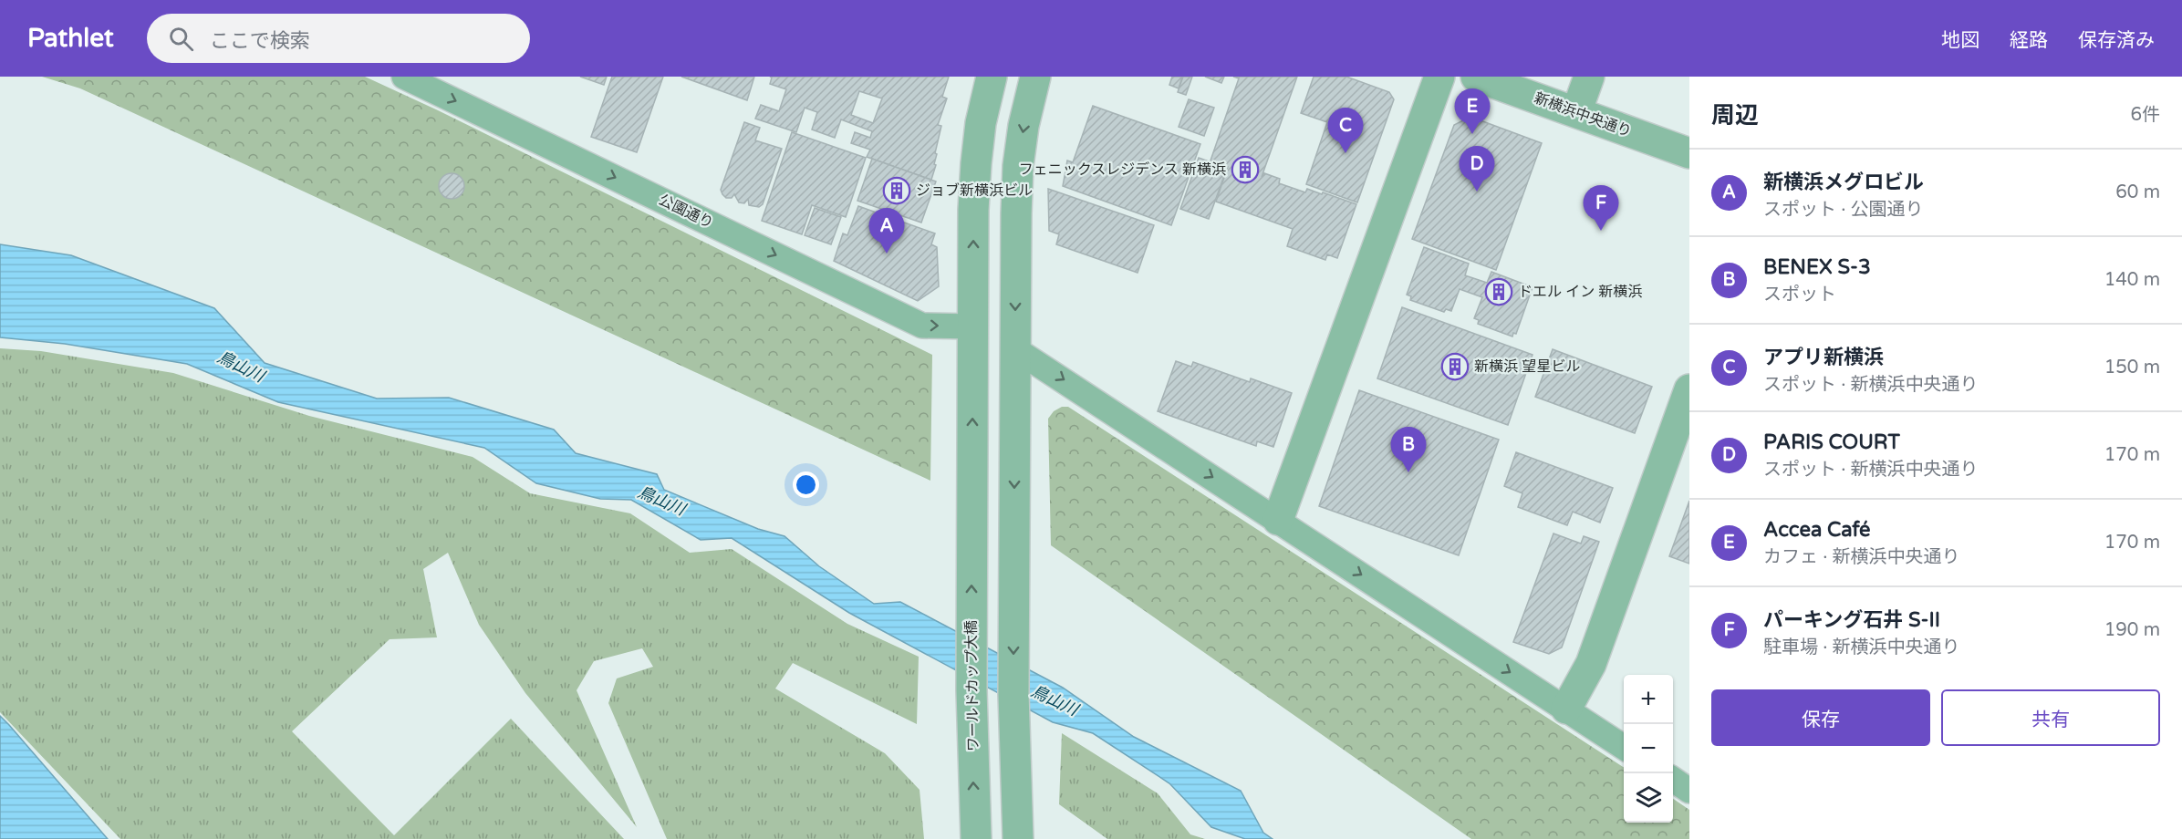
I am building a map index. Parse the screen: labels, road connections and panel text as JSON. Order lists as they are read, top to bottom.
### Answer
{
  "streets": {
    "street": ["新横浜中央通り", "公園通り", "ワールドカップ大橋"]
  },
  "crossings": [
    ["公園通り", "ワールドカップ大橋"]
  ],
  "one_way": ["公園通り"],
  "water": ["鳥山川"],
  "places": {
    "building": [
      "フェニックスレジデンス 新横浜",
      "ジョブ新横浜ビル",
      "ドエル イン 新横浜",
      "新横浜 望星ビル"
    ]
  },
  "page": {
    "header": "Pathlet",
    "search": "ここで検索",
    "nav": ["地図", "経路", "保存済み"],
    "heading": ["周辺", "6件"],
    "pins": [
      "E",
      "C",
      "D",
      "F",
      "A",
      "B"
    ],
    "list": [
      {
        "mark": "A",
        "name": "新横浜メグロビル",
        "note": "スポット · 公園通り",
        "value": "60 m"
      },
      {
        "mark": "B",
        "name": "BENEX S-3",
        "note": "スポット",
        "value": "140 m"
      },
      {
        "mark": "C",
        "name": "アプリ新横浜",
        "note": "スポット · 新横浜中央通り",
        "value": "150 m"
      },
      {
        "mark": "D",
        "name": "PARIS COURT",
        "note": "スポット · 新横浜中央通り",
        "value": "170 m"
      },
      {
        "mark": "E",
        "name": "Accea Café",
        "note": "カフェ · 新横浜中央通り",
        "value": "170 m"
      },
      {
        "mark": "F",
        "name": "パーキング石井 S-II",
        "note": "駐車場 · 新横浜中央通り",
        "value": "190 m"
      }
    ],
    "buttons": ["保存", "共有"],
    "map_buttons": ["+", "−"]
  }
}
